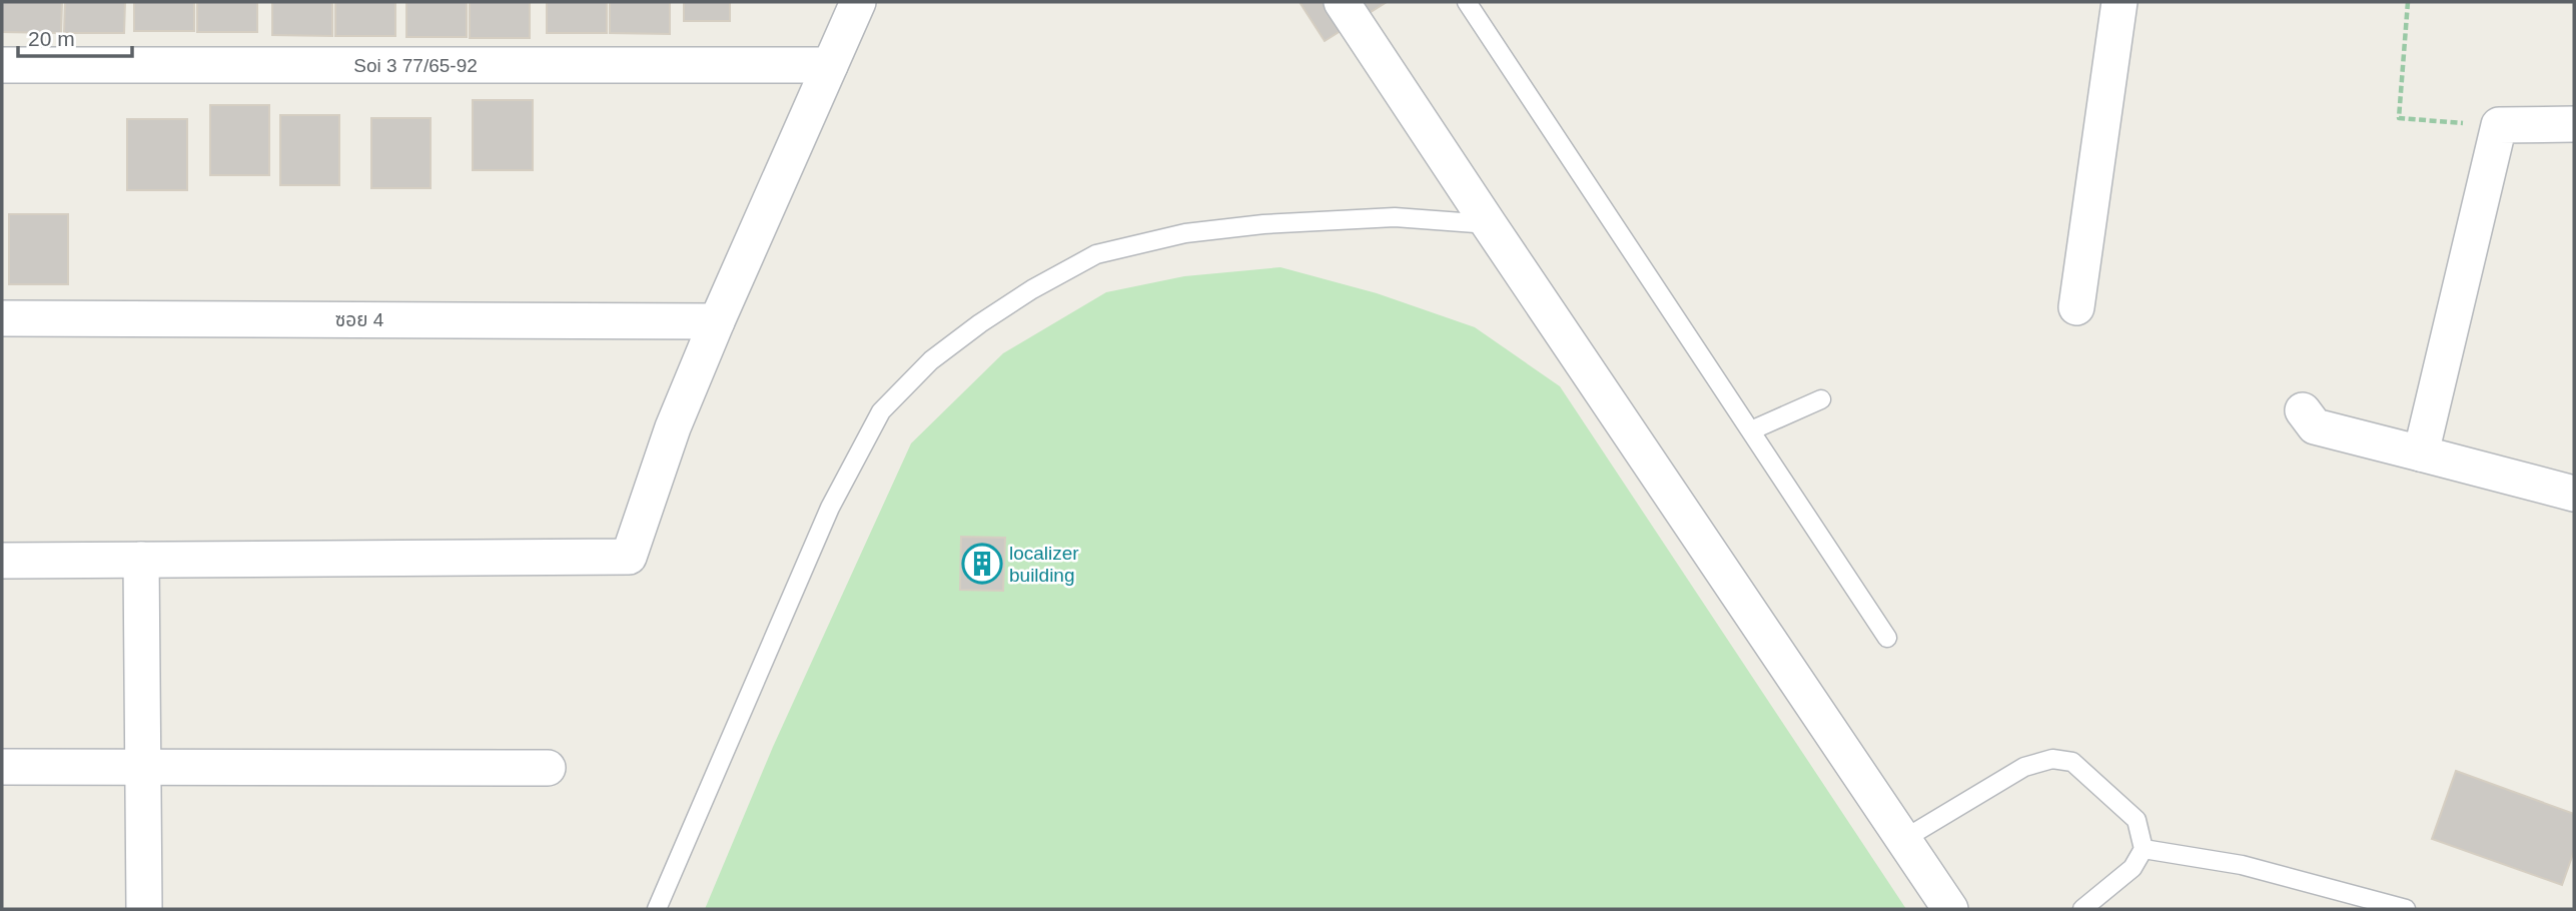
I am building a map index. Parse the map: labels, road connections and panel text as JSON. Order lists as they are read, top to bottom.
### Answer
{
  "streets": {
    "street": ["Soi 3 77/65-92", "ซอย 4"]
  },
  "places": {
    "building": ["localizer building"]
  },
  "scale_bar": "20 m"
}
